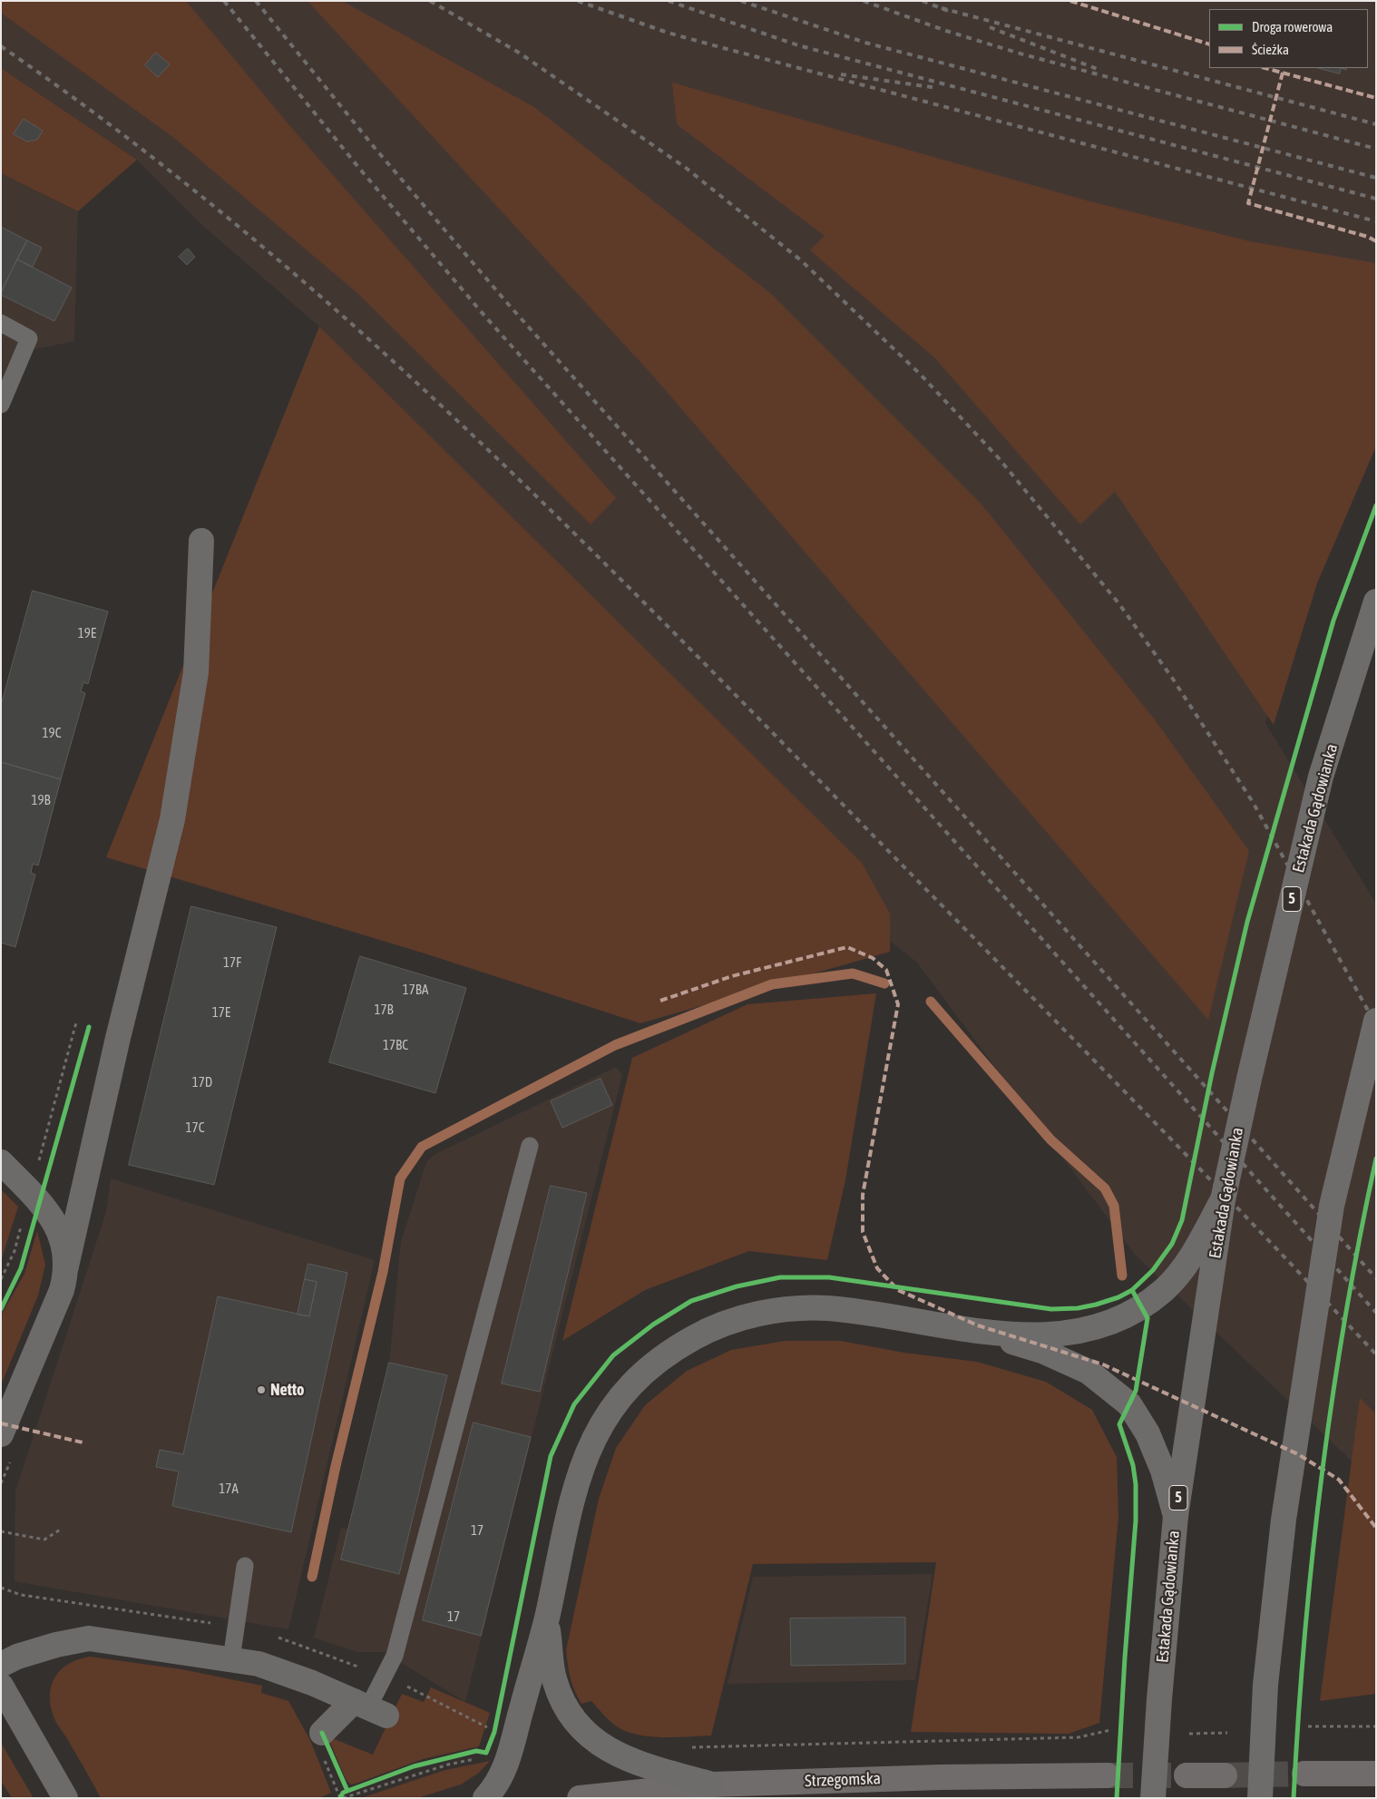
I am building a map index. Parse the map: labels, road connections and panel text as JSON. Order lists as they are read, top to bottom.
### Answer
{
  "streets": {
    "main road": ["Estakada Gądowianka", "5", "Strzegomska"]
  },
  "places": ["Netto"],
  "house_numbers": [
    "19E",
    "19C",
    "19B",
    "17F",
    "17BA",
    "17B",
    "17E",
    "17BC",
    "17D",
    "17C",
    "17A",
    "17",
    "17"
  ],
  "legend": ["Droga rowerowa", "Ścieżka"]
}
